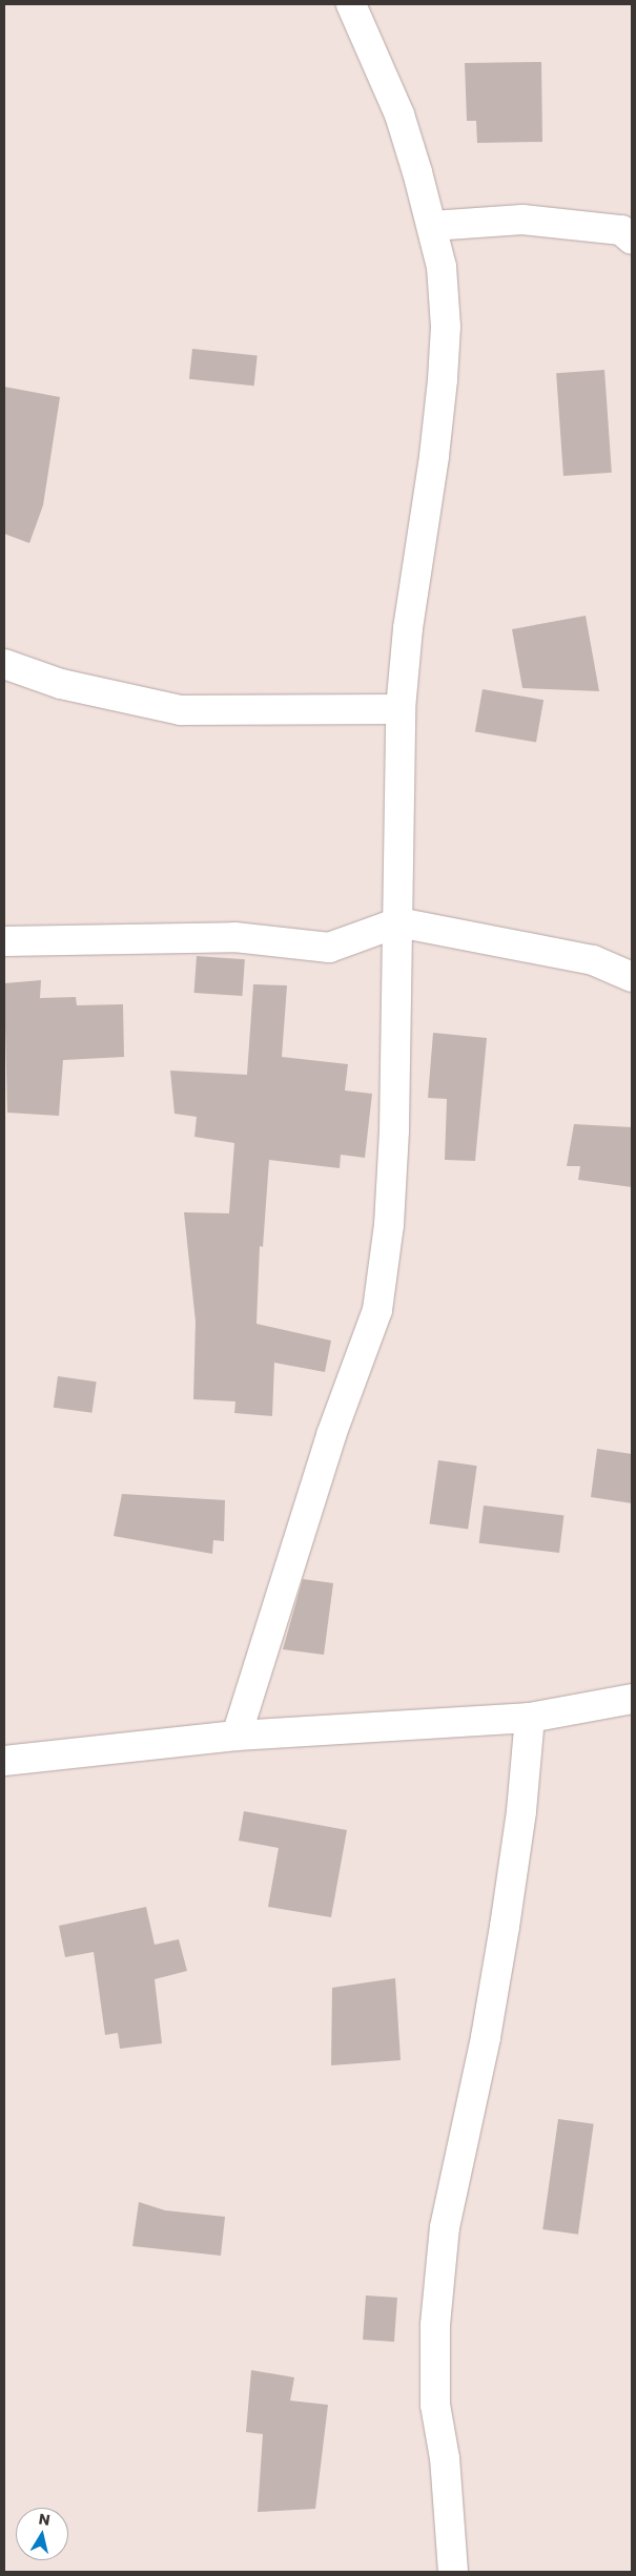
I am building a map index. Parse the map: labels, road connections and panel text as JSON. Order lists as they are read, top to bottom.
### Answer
{
  "north": "top"
}
